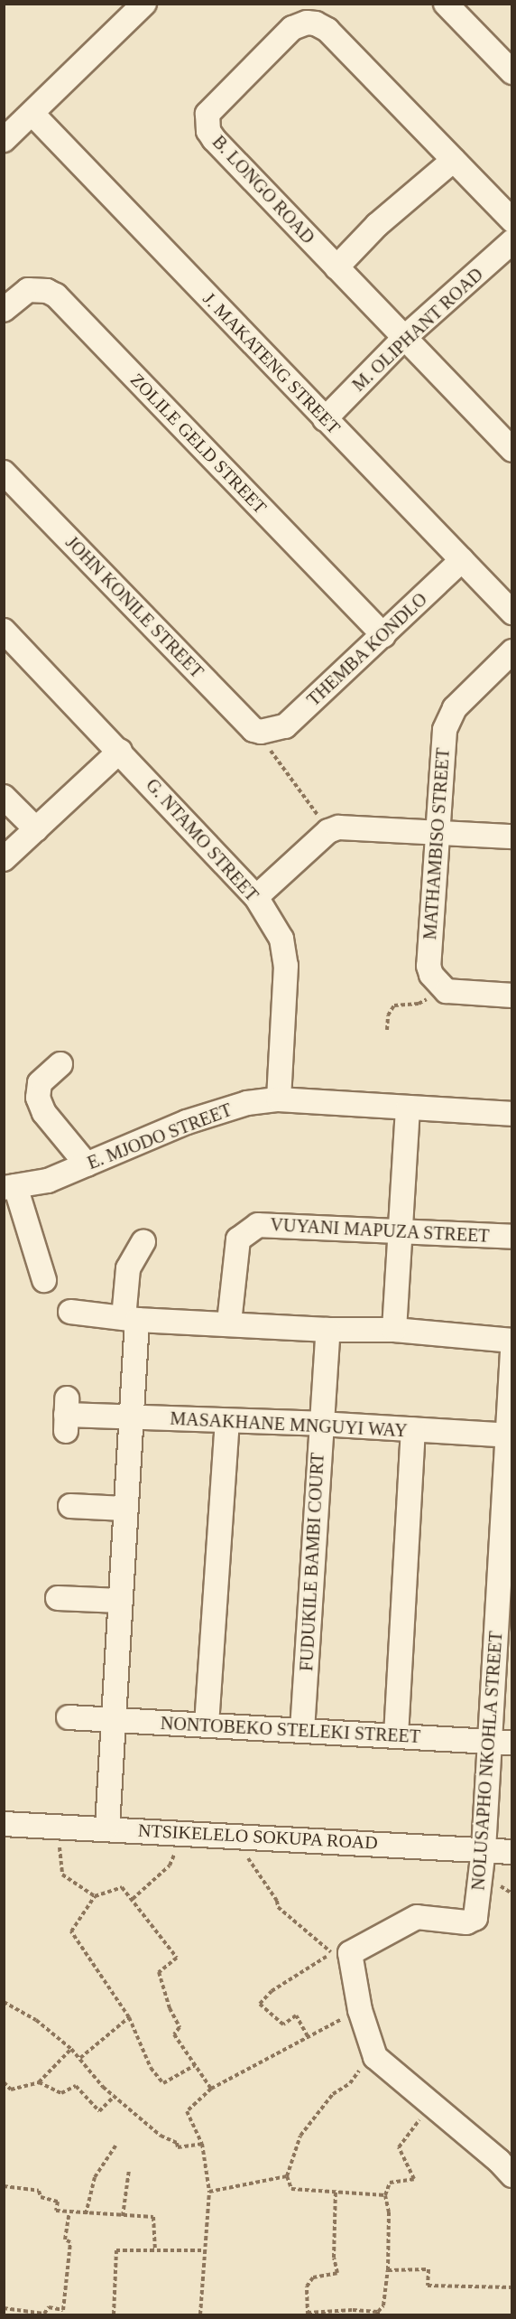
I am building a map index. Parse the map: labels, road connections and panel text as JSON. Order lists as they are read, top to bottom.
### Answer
{
  "streets": {
    "street": [
      "B. LONGO ROAD",
      "M. OLIPHANT ROAD",
      "J. MAKATENG STREET",
      "ZOLILE GELD STREET",
      "JOHN KONILE STREET",
      "THEMBA KONDLO",
      "G. NTAMO STREET",
      "MATHAMBISO STREET",
      "E. MJODO STREET",
      "VUYANI MAPUZA STREET",
      "MASAKHANE MNGUYI WAY",
      "FUDUKILE BAMBI COURT",
      "NONTOBEKO STELEKI STREET",
      "NOLUSAPHO NKOHLA STREET",
      "NTSIKELELO SOKUPA ROAD"
    ]
  },
  "crossings": [
    ["B. LONGO ROAD", "M. OLIPHANT ROAD"],
    ["M. OLIPHANT ROAD", "J. MAKATENG STREET"],
    ["J. MAKATENG STREET", "THEMBA KONDLO"],
    ["ZOLILE GELD STREET", "THEMBA KONDLO"],
    ["JOHN KONILE STREET", "THEMBA KONDLO"],
    ["G. NTAMO STREET", "E. MJODO STREET"],
    ["MASAKHANE MNGUYI WAY", "FUDUKILE BAMBI COURT"],
    ["MASAKHANE MNGUYI WAY", "NOLUSAPHO NKOHLA STREET"],
    ["FUDUKILE BAMBI COURT", "NONTOBEKO STELEKI STREET"],
    ["NONTOBEKO STELEKI STREET", "NOLUSAPHO NKOHLA STREET"],
    ["NOLUSAPHO NKOHLA STREET", "NTSIKELELO SOKUPA ROAD"]
  ]
}
